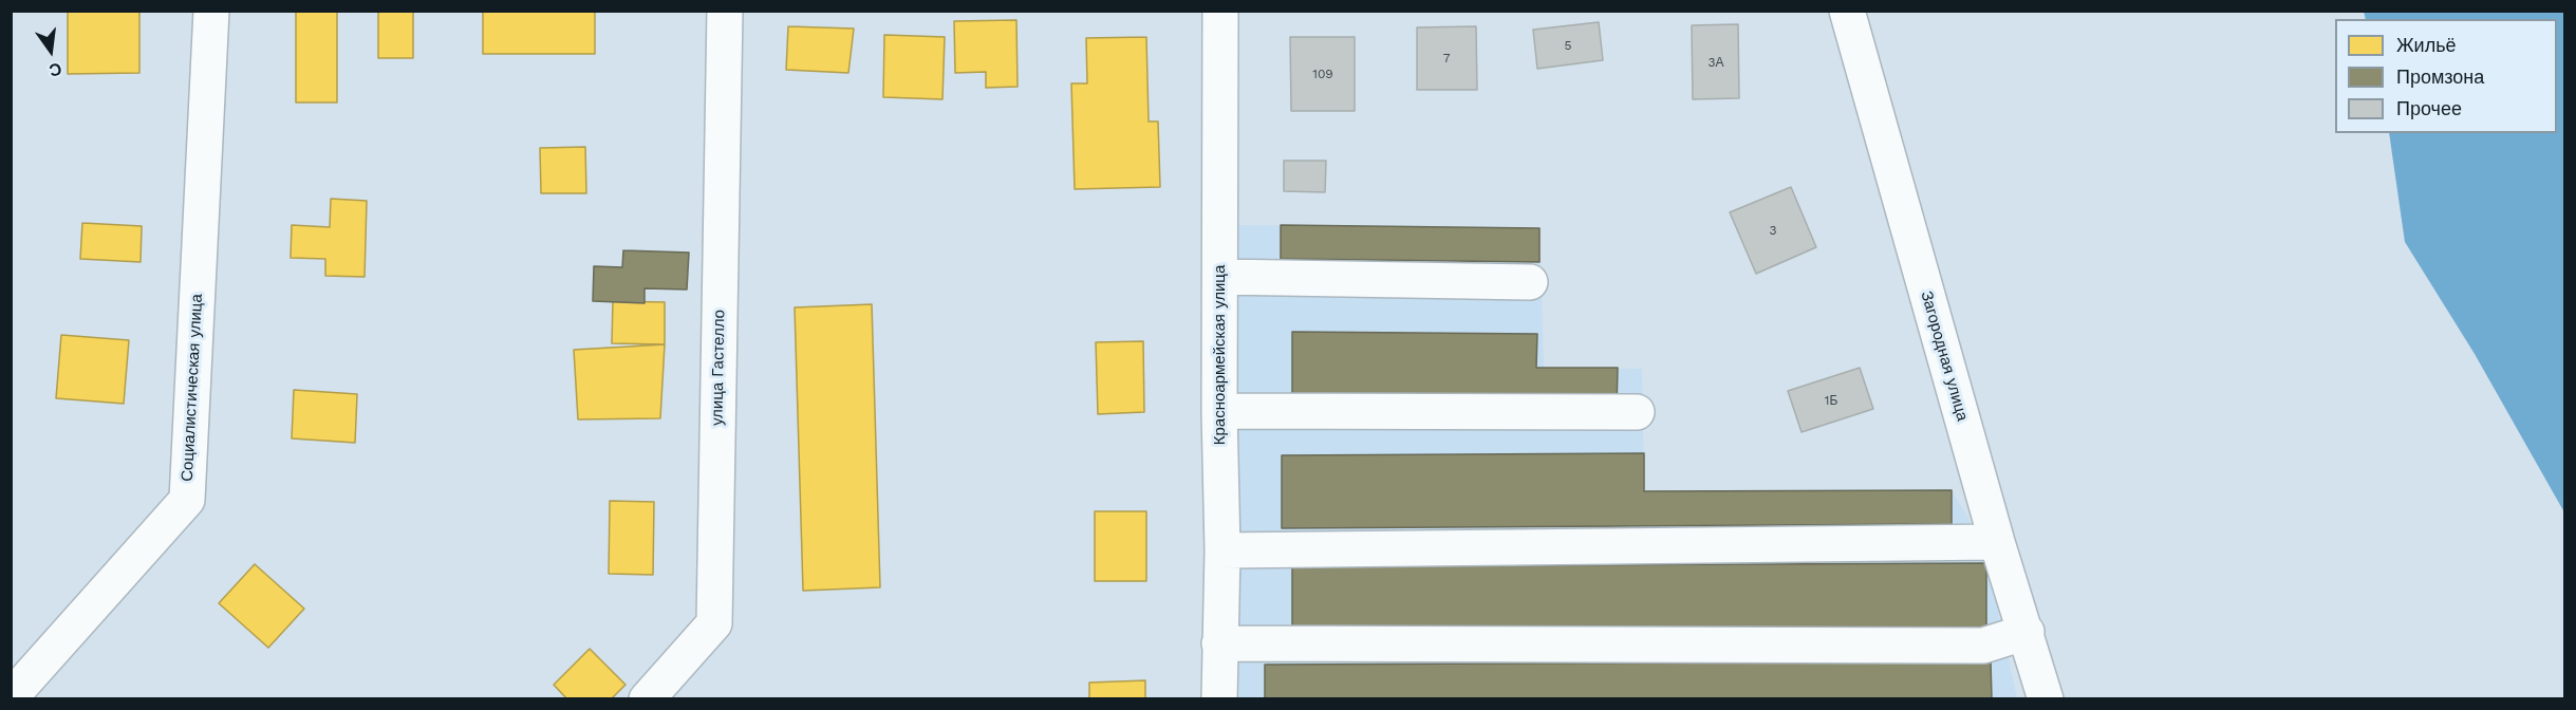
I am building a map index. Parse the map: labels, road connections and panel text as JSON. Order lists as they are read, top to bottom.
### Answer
{
  "streets": {
    "street": [
      "Красноармейская улица",
      "Загородная улица",
      "улица Гастелло",
      "Социалистическая улица"
    ]
  },
  "house_numbers": [
    "5",
    "7",
    "3А",
    "109",
    "3",
    "1Б"
  ],
  "legend": ["Жильё", "Промзона", "Прочее"],
  "north": "bottom"
}
